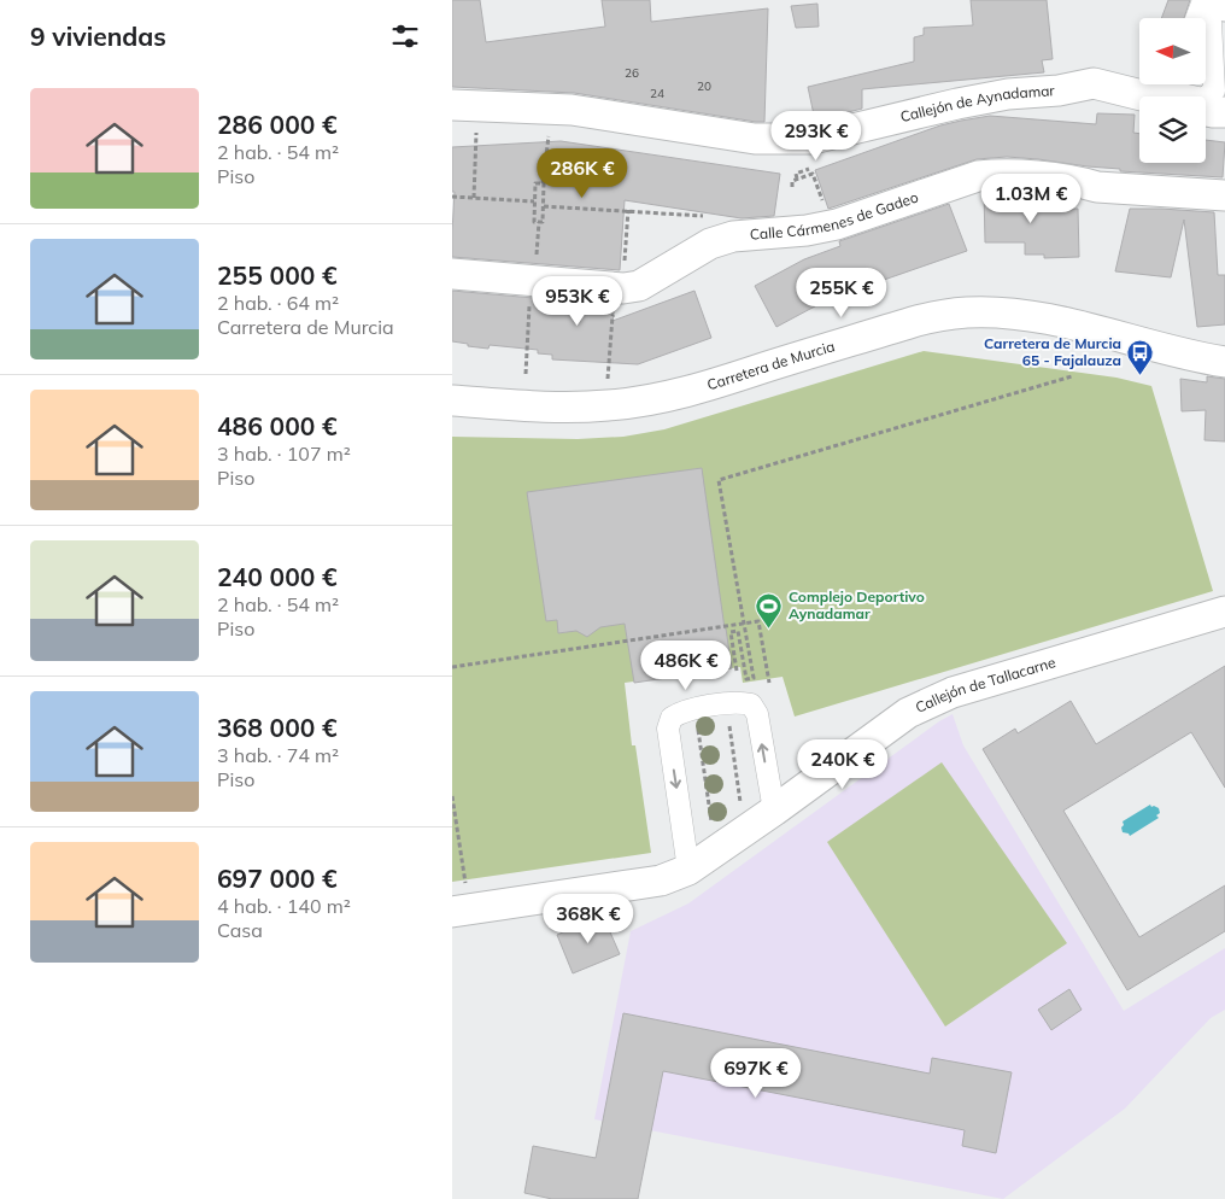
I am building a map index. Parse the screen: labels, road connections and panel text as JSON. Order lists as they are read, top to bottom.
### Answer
{
  "streets": {
    "street": [
      "Callejón de Aynadamar",
      "Calle Cármenes de Gadeo",
      "Carretera de Murcia",
      "Callejón de Tallacarne"
    ]
  },
  "places": {
    "bus stop": ["Carretera de Murcia 65 - Fajalauza"],
    "sports": ["Complejo Deportivo Aynadamar"]
  },
  "house_numbers": ["26", "20", "24"],
  "north": "left",
  "page": {
    "heading": "9 viviendas",
    "list": [
      {
        "name": "286 000 €",
        "note": "2 hab. · 54 m² · Piso"
      },
      {
        "name": "255 000 €",
        "note": "2 hab. · 64 m² · Carretera de Murcia"
      },
      {
        "name": "486 000 €",
        "note": "3 hab. · 107 m² · Piso"
      },
      {
        "name": "240 000 €",
        "note": "2 hab. · 54 m² · Piso"
      },
      {
        "name": "368 000 €",
        "note": "3 hab. · 74 m² · Piso"
      },
      {
        "name": "697 000 €",
        "note": "4 hab. · 140 m² · Casa"
      }
    ],
    "price": [
      "293K €",
      "286K €",
      "1.03M €",
      "255K €",
      "953K €",
      "486K €",
      "240K €",
      "368K €",
      "697K €"
    ]
  }
}
